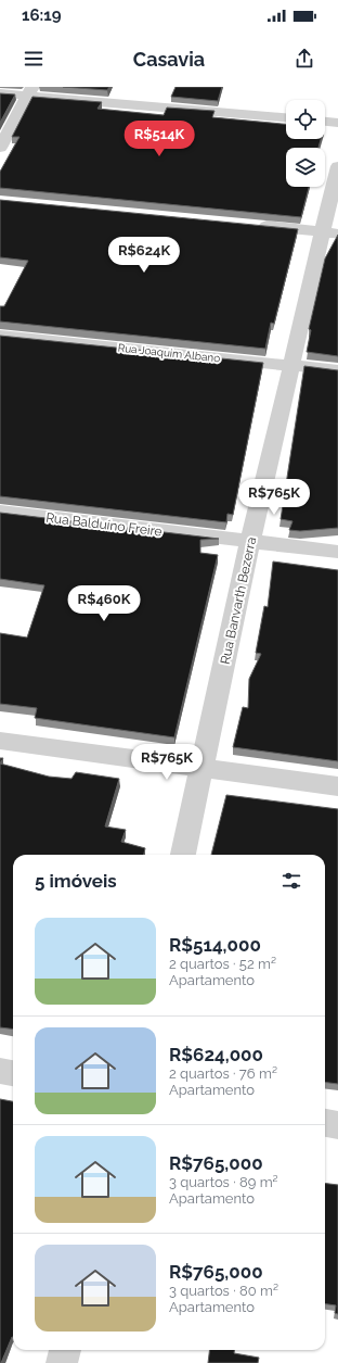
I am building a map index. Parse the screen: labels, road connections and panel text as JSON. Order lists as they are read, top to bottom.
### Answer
{
  "streets": {
    "street": ["Rua Joaquim Albano", "Rua Balduíno Freire", "Rua Banvarth Bezerra"]
  },
  "crossings": [
    ["Rua Joaquim Albano", "Rua Banvarth Bezerra"],
    ["Rua Balduíno Freire", "Rua Banvarth Bezerra"]
  ],
  "page": {
    "status": "16:19",
    "header": "Casavia",
    "price": [
      "R$514K",
      "R$624K",
      "R$765K",
      "R$460K",
      "R$765K"
    ],
    "heading": "5 imóveis",
    "list": [
      {
        "name": "R$514,000",
        "note": "2 quartos · 52 m² · Apartamento"
      },
      {
        "name": "R$624,000",
        "note": "2 quartos · 76 m² · Apartamento"
      },
      {
        "name": "R$765,000",
        "note": "3 quartos · 89 m² · Apartamento"
      },
      {
        "name": "R$765,000",
        "note": "3 quartos · 80 m² · Apartamento"
      }
    ]
  }
}
